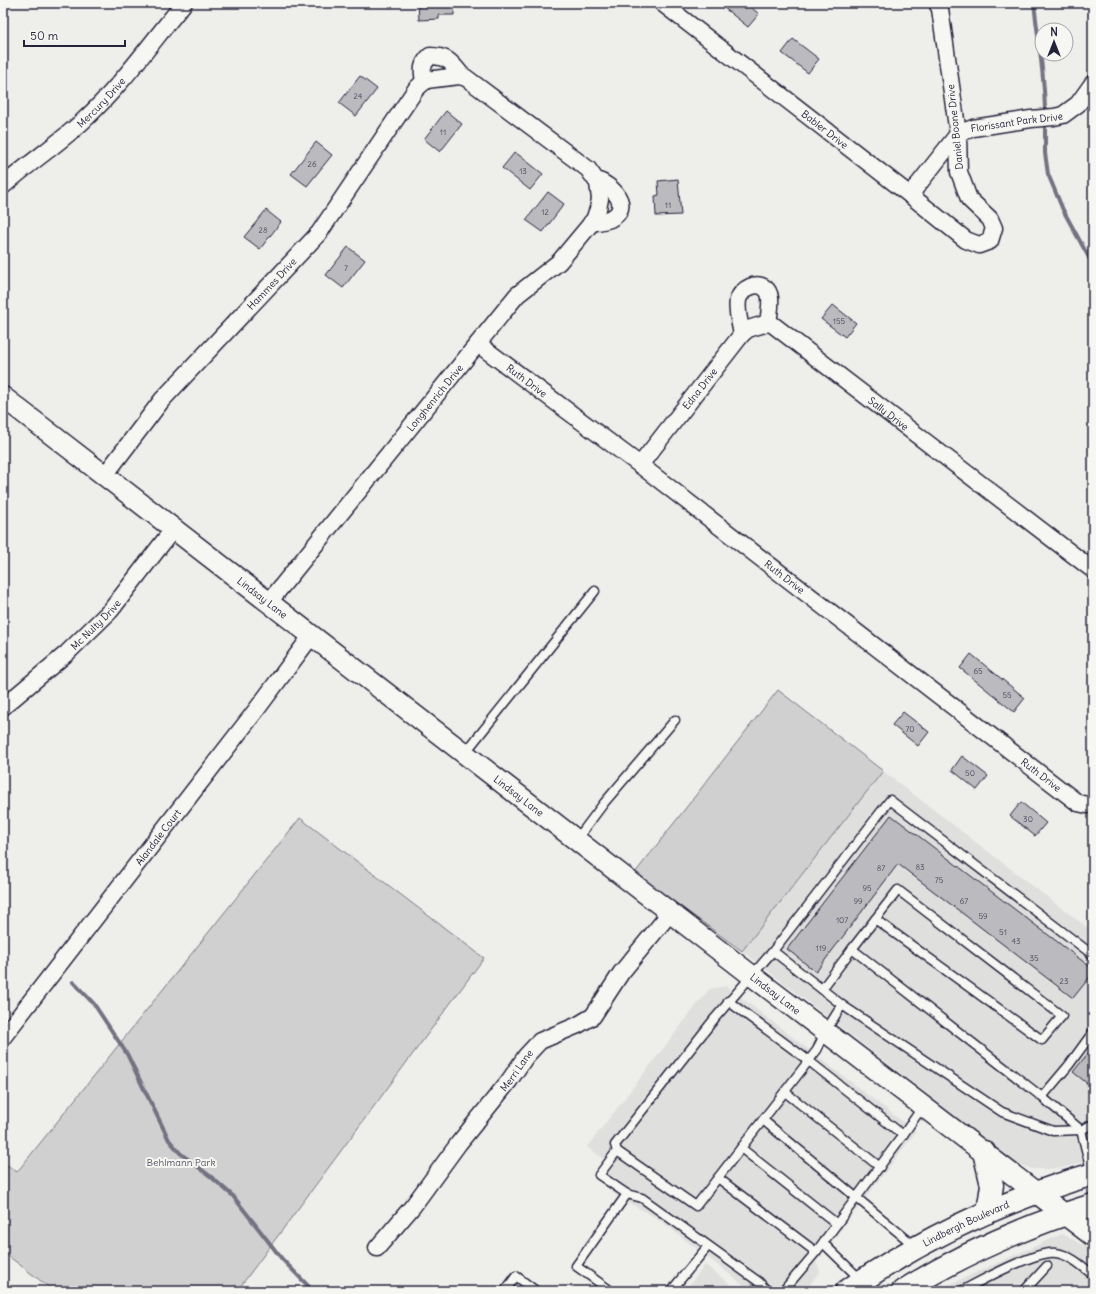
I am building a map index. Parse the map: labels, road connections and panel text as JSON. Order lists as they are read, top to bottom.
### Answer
{
  "streets": {
    "main road": ["Lindbergh Boulevard"],
    "street": [
      "Mercury Drive",
      "Florissant Park Drive",
      "Daniel Boone Drive",
      "Babler Drive",
      "Hammes Drive",
      "Ruth Drive",
      "Edna Drive",
      "Longhenrich Drive",
      "Sally Drive",
      "Lindsay Lane",
      "Mc Nulty Drive",
      "Alandale Court",
      "Merri Lane"
    ]
  },
  "crossings": [
    ["Florissant Park Drive", "Daniel Boone Drive"],
    ["Florissant Park Drive", "Babler Drive"],
    ["Daniel Boone Drive", "Babler Drive"],
    ["Hammes Drive", "Lindsay Lane"],
    ["Ruth Drive", "Edna Drive"],
    ["Ruth Drive", "Longhenrich Drive"],
    ["Edna Drive", "Sally Drive"],
    ["Longhenrich Drive", "Lindsay Lane"],
    ["Lindsay Lane", "Mc Nulty Drive"],
    ["Lindsay Lane", "Alandale Court"],
    ["Lindsay Lane", "Merri Lane"],
    ["Lindsay Lane", "Lindbergh Boulevard"]
  ],
  "parks": ["Behlmann Park"],
  "house_numbers": [
    "24",
    "11",
    "26",
    "13",
    "11",
    "12",
    "28",
    "7",
    "155",
    "65",
    "55",
    "70",
    "50",
    "30",
    "83",
    "87",
    "75",
    "95",
    "99",
    "67",
    "59",
    "107",
    "51",
    "43",
    "119",
    "35",
    "23"
  ],
  "scale_bar": "50 m",
  "north": "top"
}
